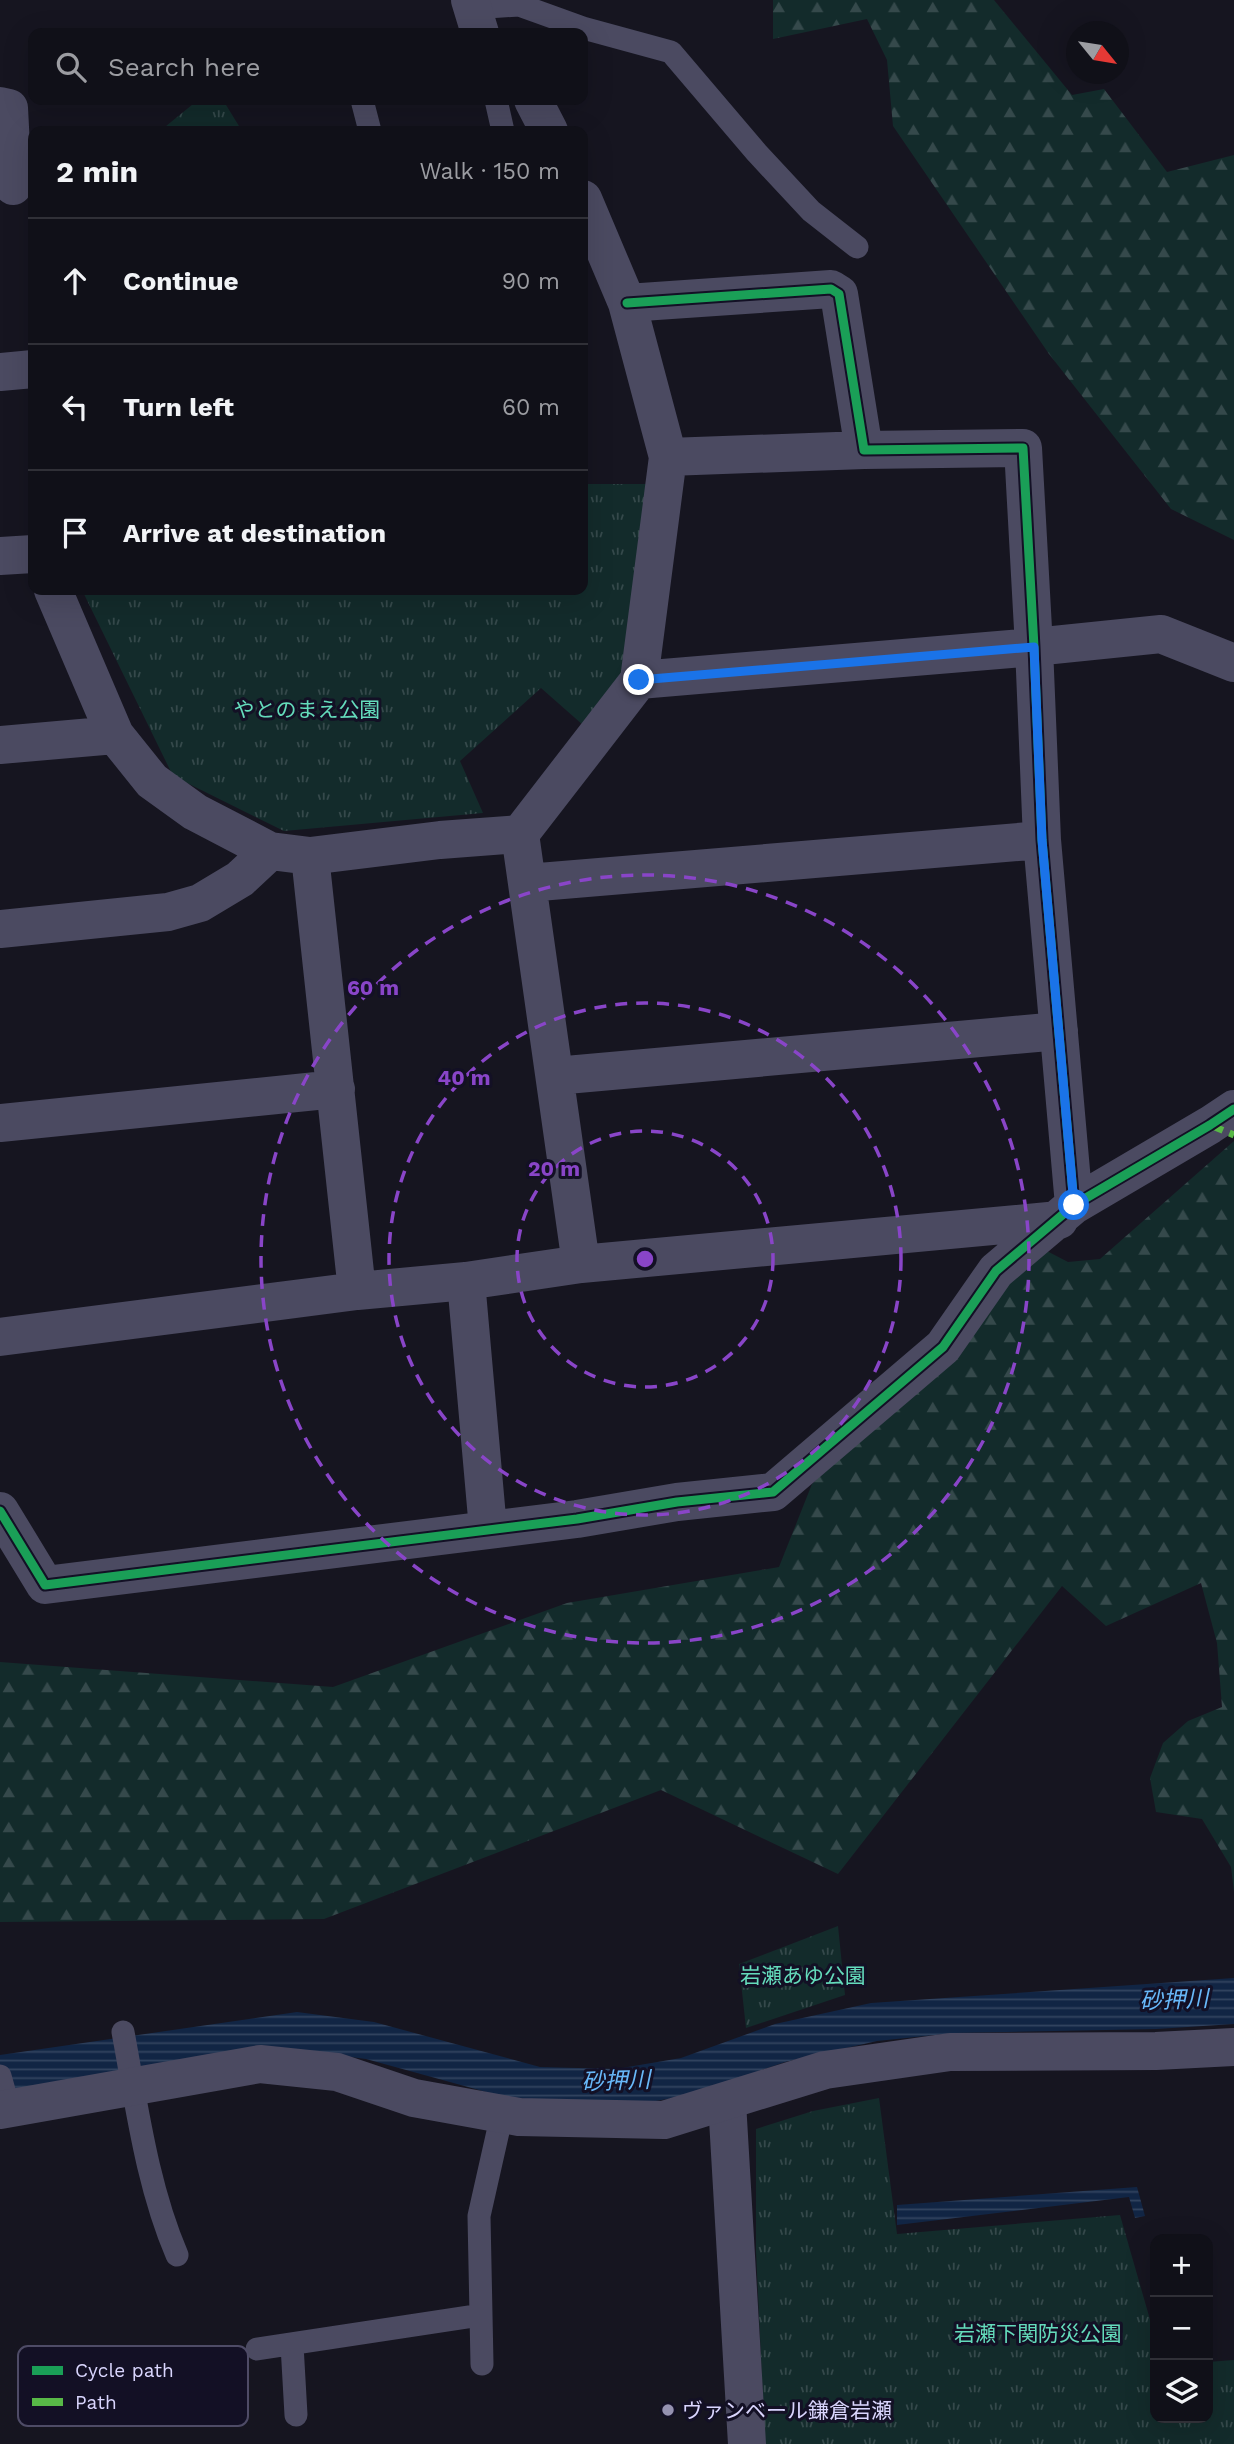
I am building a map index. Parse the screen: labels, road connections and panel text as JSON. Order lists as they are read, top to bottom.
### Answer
{
  "water": ["砂押川"],
  "parks": ["やとのまえ公園", "岩瀬あゆ公園", "岩瀬下関防災公園"],
  "places": ["ヴァンベール鎌倉岩瀬"],
  "legend": ["Cycle path", "Path"],
  "north": "bottom right",
  "page": {
    "search": "Search here",
    "heading": ["2 min", "Walk · 150 m"],
    "list": [
      ["Continue", "90 m"],
      ["Turn left", "60 m"],
      "Arrive at destination"
    ],
    "map_buttons": ["+", "−"]
  },
  "rings": ["60 m", "40 m", "20 m"]
}
